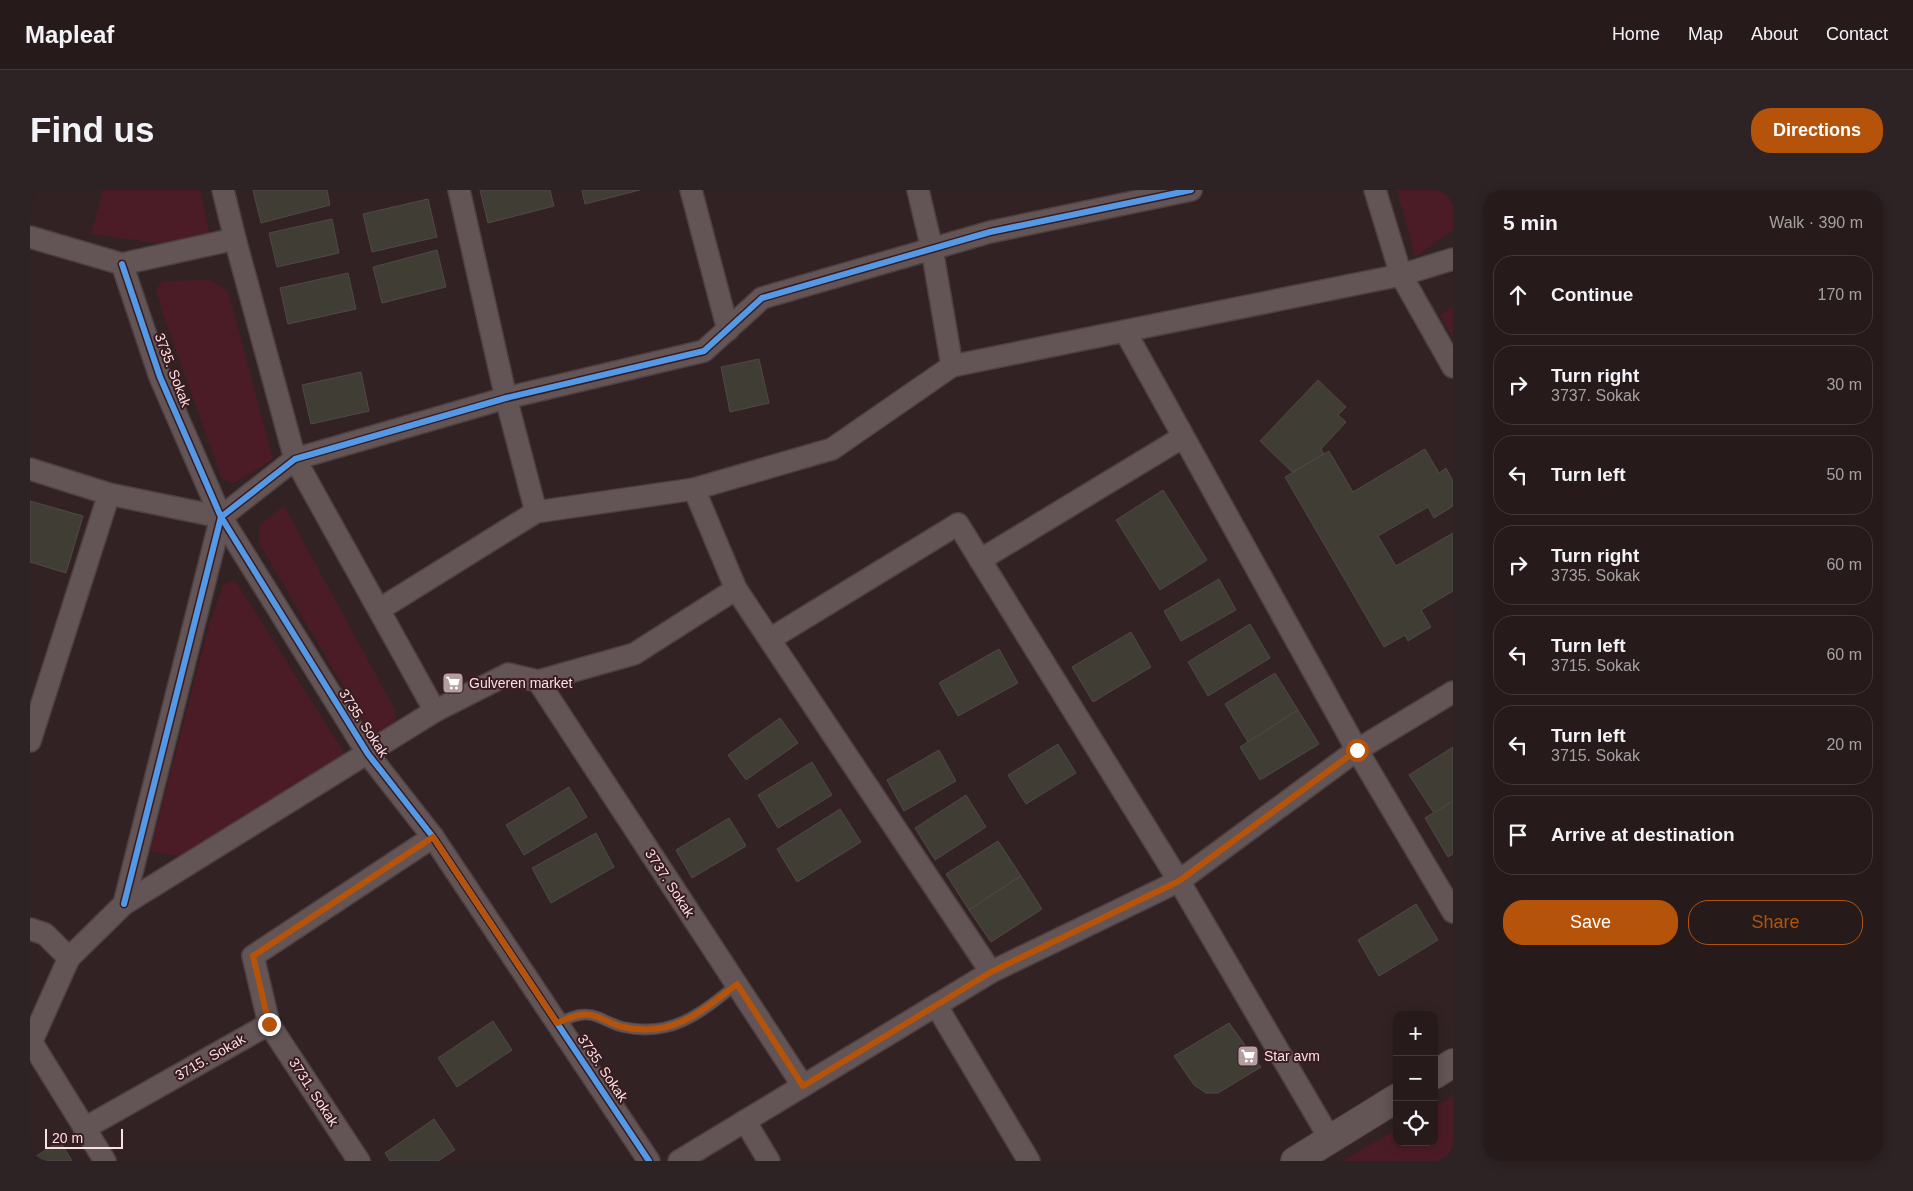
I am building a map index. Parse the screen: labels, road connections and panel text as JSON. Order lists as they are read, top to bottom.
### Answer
{
  "streets": {
    "street": [
      "3735. Sokak",
      "3737. Sokak",
      "3715. Sokak",
      "3731. Sokak"
    ]
  },
  "crossings": [
    ["3715. Sokak", "3731. Sokak"]
  ],
  "places": {
    "supermarket": ["Gulveren market", "Star avm"]
  },
  "scale_bar": "20 m",
  "page": {
    "header": "Mapleaf",
    "nav": [
      "Home",
      "Map",
      "About",
      "Contact"
    ],
    "buttons": [
      "Directions",
      ["Save", "Share"]
    ],
    "title": "Find us",
    "heading": ["5 min", "Walk · 390 m"],
    "list": [
      ["Continue", "170 m"],
      ["Turn right", "3737. Sokak", "30 m"],
      ["Turn left", "50 m"],
      ["Turn right", "3735. Sokak", "60 m"],
      ["Turn left", "3715. Sokak", "60 m"],
      ["Turn left", "3715. Sokak", "20 m"],
      "Arrive at destination"
    ],
    "map_buttons": ["+", "−"],
    "scale": "20 m"
  }
}
